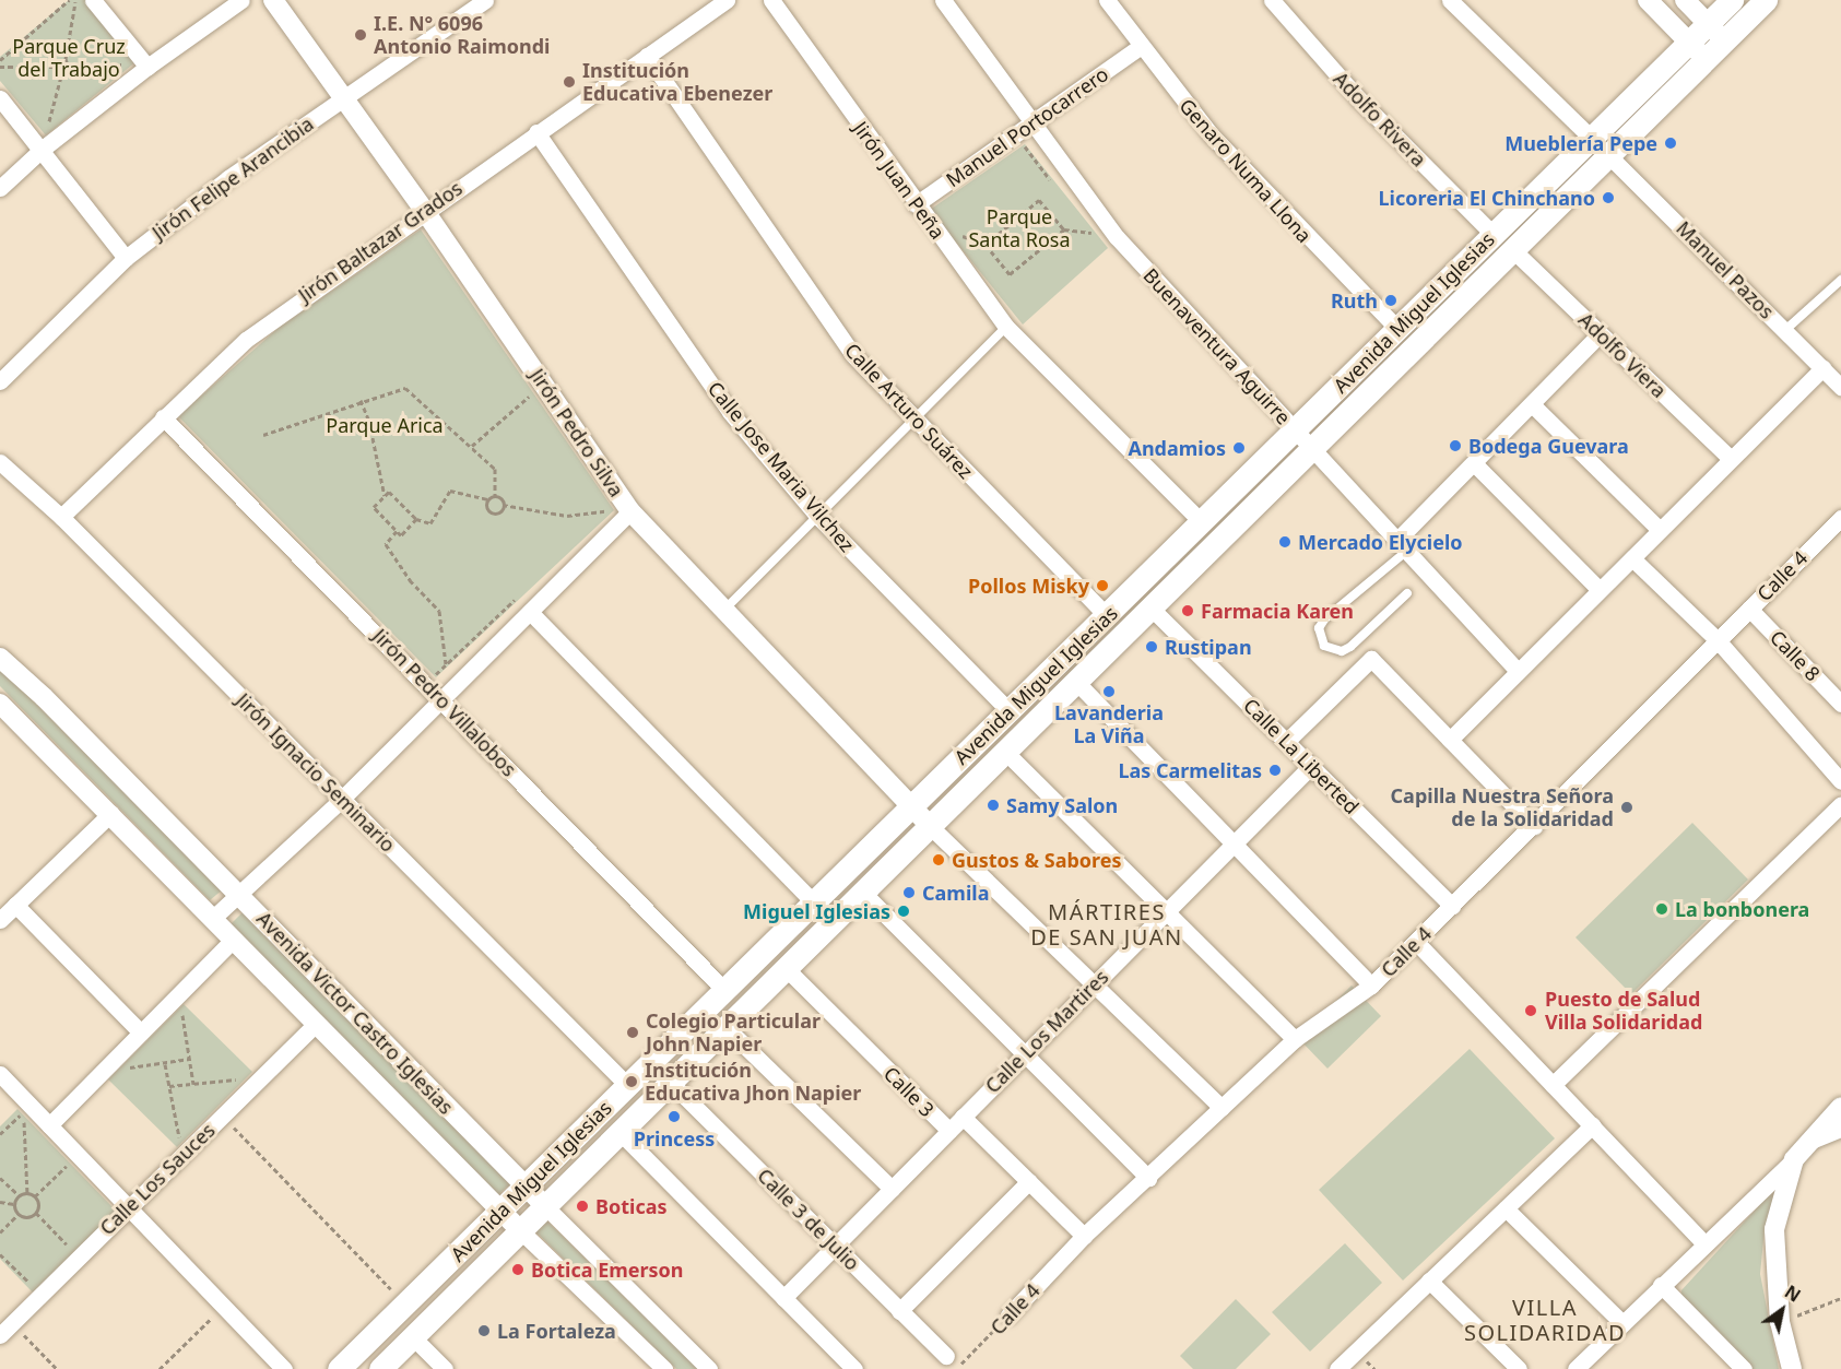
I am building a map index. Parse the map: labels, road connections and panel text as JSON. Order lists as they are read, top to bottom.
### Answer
{
  "streets": {
    "main road": ["Avenida Miguel Iglesias"],
    "street": [
      "Adolfo Rivera",
      "Manuel Portocarrero",
      "Genaro Numa Llona",
      "Jirón Felipe Arancibia",
      "Jirón Juan Peña",
      "Jirón Baltazar Grados",
      "Manuel Pazos",
      "Buenaventura Aguirre",
      "Adolfo Viera",
      "Calle Arturo Suárez",
      "Jirón Pedro Silva",
      "Calle Jose Maria Vilchez",
      "Calle 4",
      "Calle 8",
      "Jirón Pedro Villalobos",
      "Calle La Liberted",
      "Jirón Ignacio Seminario",
      "Avenida Victor Castro Iglesias",
      "Calle Los Martires",
      "Calle 3",
      "Calle Los Sauces",
      "Calle 3 de Julio"
    ]
  },
  "crossings": [
    ["Adolfo Rivera", "Avenida Miguel Iglesias"],
    ["Manuel Portocarrero", "Genaro Numa Llona"],
    ["Manuel Portocarrero", "Jirón Juan Peña"],
    ["Manuel Portocarrero", "Buenaventura Aguirre"],
    ["Genaro Numa Llona", "Avenida Miguel Iglesias"],
    ["Jirón Felipe Arancibia", "Jirón Pedro Silva"],
    ["Jirón Juan Peña", "Avenida Miguel Iglesias"],
    ["Jirón Baltazar Grados", "Calle Arturo Suárez"],
    ["Jirón Baltazar Grados", "Jirón Pedro Silva"],
    ["Jirón Baltazar Grados", "Calle Jose Maria Vilchez"],
    ["Jirón Baltazar Grados", "Jirón Pedro Villalobos"],
    ["Jirón Baltazar Grados", "Jirón Ignacio Seminario"],
    ["Manuel Pazos", "Avenida Miguel Iglesias"],
    ["Avenida Miguel Iglesias", "Buenaventura Aguirre"],
    ["Avenida Miguel Iglesias", "Adolfo Viera"],
    ["Avenida Miguel Iglesias", "Calle Arturo Suárez"],
    ["Avenida Miguel Iglesias", "Jirón Pedro Silva"],
    ["Avenida Miguel Iglesias", "Calle Jose Maria Vilchez"],
    ["Avenida Miguel Iglesias", "Jirón Pedro Villalobos"],
    ["Avenida Miguel Iglesias", "Calle La Liberted"],
    ["Avenida Miguel Iglesias", "Jirón Ignacio Seminario"],
    ["Avenida Miguel Iglesias", "Avenida Victor Castro Iglesias"],
    ["Avenida Miguel Iglesias", "Calle 3"],
    ["Avenida Miguel Iglesias", "Calle 3 de Julio"],
    ["Calle 4", "Calle 8"],
    ["Calle 4", "Calle La Liberted"],
    ["Calle 4", "Calle 3 de Julio"],
    ["Calle La Liberted", "Calle Los Martires"],
    ["Avenida Victor Castro Iglesias", "Calle Los Sauces"],
    ["Calle Los Martires", "Calle 3"],
    ["Calle Los Martires", "Calle 3 de Julio"]
  ],
  "districts": ["MÁRTIRES DE SAN JUAN", "VILLA SOLIDARIDAD"],
  "parks": ["Parque Cruz del Trabajo", "Parque Santa Rosa", "Parque Arica"],
  "places": [
    "I.E. N° 6096 Antonio Raimondi",
    "Institución Educativa Ebenezer",
    "Mueblería Pepe",
    "Licoreria El Chinchano",
    "Ruth",
    "Bodega Guevara",
    "Andamios",
    "Mercado Elycielo",
    "Pollos Misky",
    "Farmacia Karen",
    "Rustipan",
    "Lavanderia La Viña",
    "Las Carmelitas",
    "Samy Salon",
    "Capilla Nuestra Señora de la Solidaridad",
    "Gustos & Sabores",
    "Camila",
    "La bonbonera",
    "Miguel Iglesias",
    "Puesto de Salud Villa Solidaridad",
    "Colegio Particular John Napier",
    "Institución Educativa Jhon Napier",
    "Princess",
    "Boticas",
    "Botica Emerson",
    "La Fortaleza"
  ],
  "north": "top right"
}
